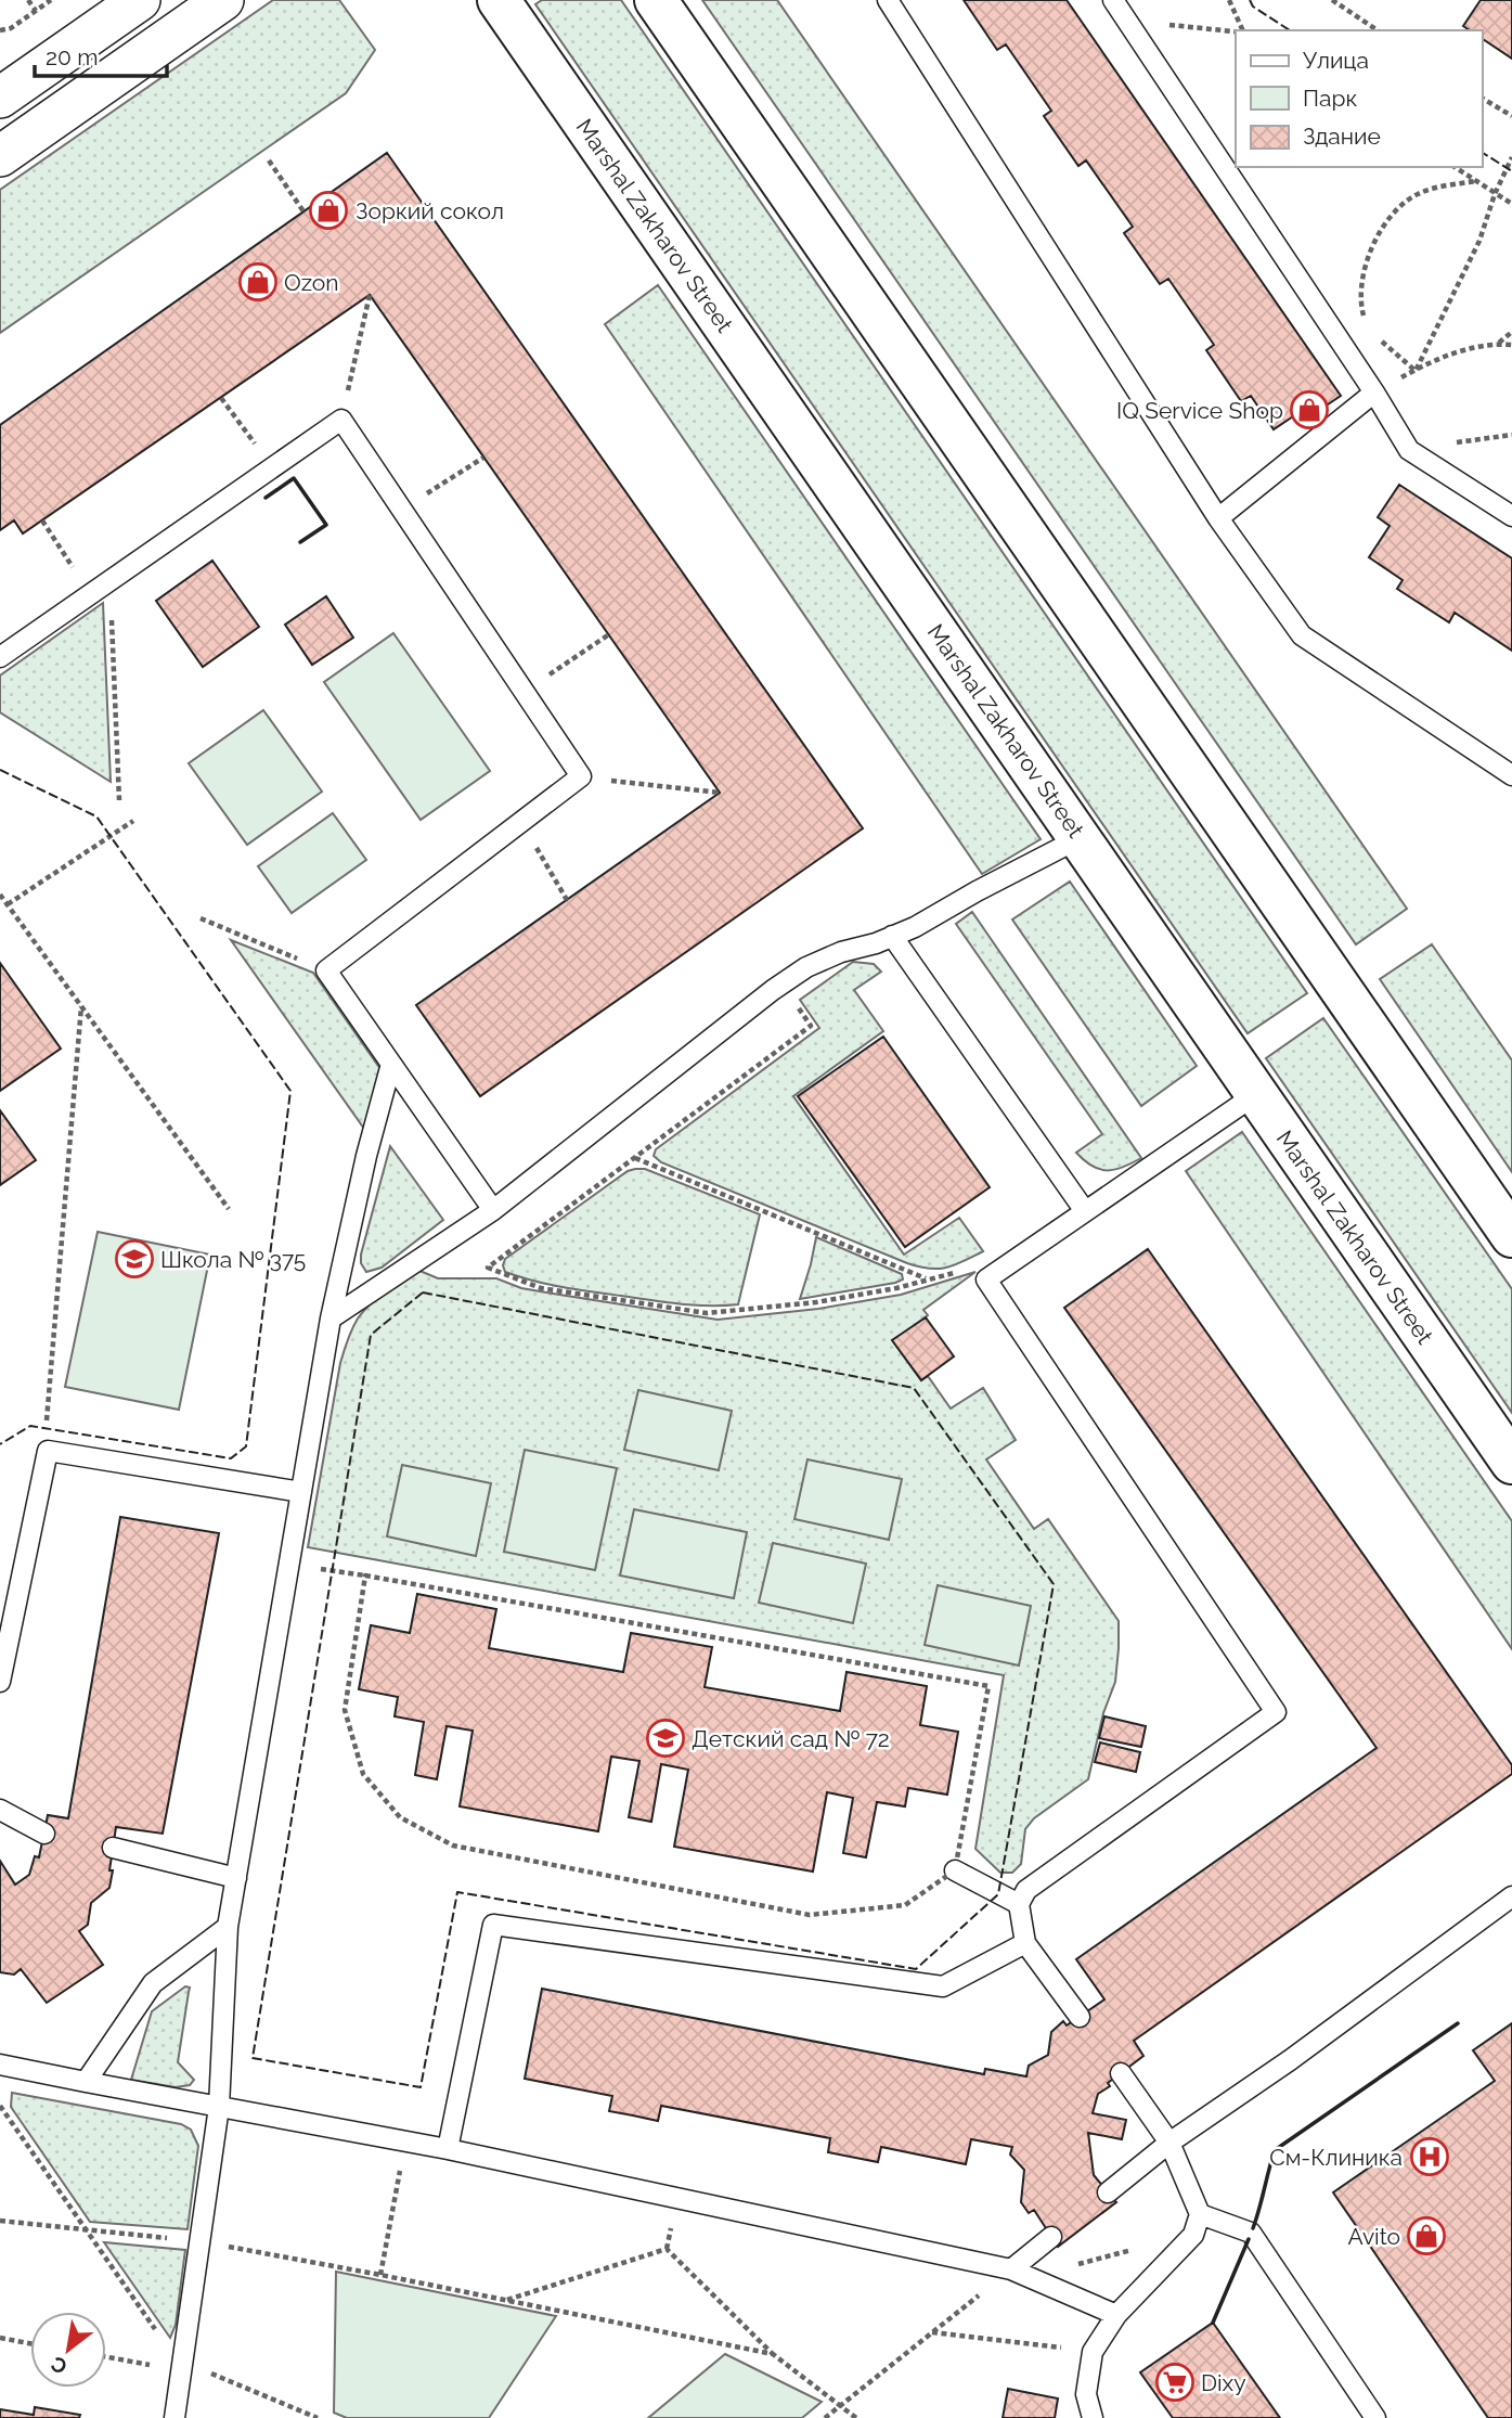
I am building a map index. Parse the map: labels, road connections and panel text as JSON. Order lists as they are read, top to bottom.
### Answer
{
  "streets": {
    "street": ["Marshal Zakharov Street"]
  },
  "places": {
    "shop": [
      "Зоркий сокол",
      "Ozon",
      "IQ Service Shop",
      "Avito"
    ],
    "school or university": ["Школа № 375", "Детский сад № 72"],
    "hospital": ["См-Клиника"],
    "supermarket": ["Dixy"]
  },
  "legend": ["Улица", "Парк", "Здание"],
  "scale_bar": "20 m",
  "north": "bottom left"
}
